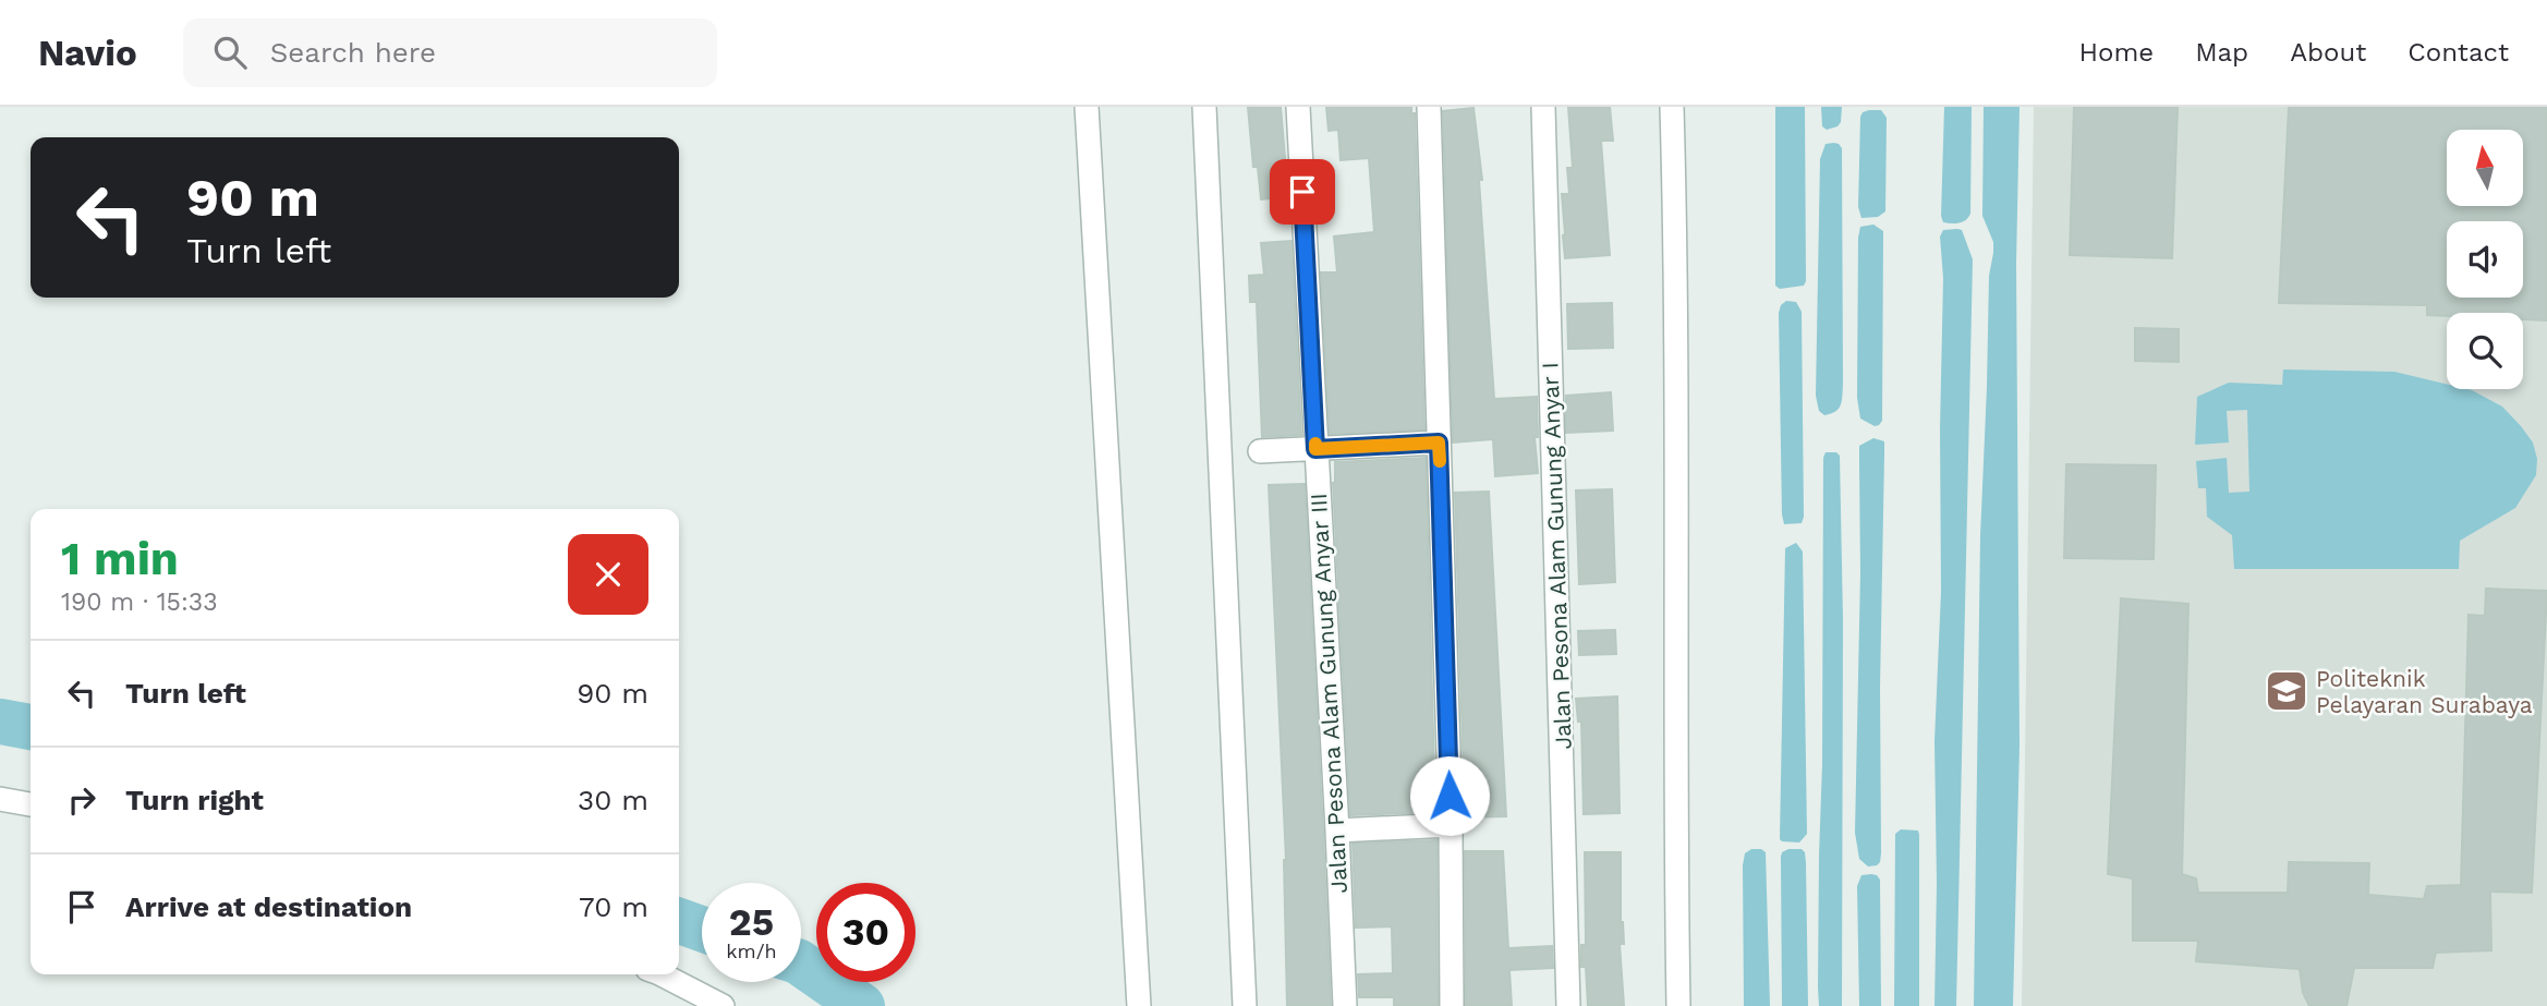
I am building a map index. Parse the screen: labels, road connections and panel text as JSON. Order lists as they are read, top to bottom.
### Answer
{
  "streets": {
    "street": ["Jalan Pesona Alam Gunung Anyar I", "Jalan Pesona Alam Gunung Anyar III"]
  },
  "places": {
    "school or university": ["Politeknik Pelayaran Surabaya"]
  },
  "north": "top",
  "page": {
    "header": "Navio",
    "search": "Search here",
    "nav": [
      "Home",
      "Map",
      "About",
      "Contact"
    ],
    "turn": ["90 m", "Turn left"],
    "heading": ["1 min", "190 m · 15:33"],
    "list": [
      {
        "name": "Turn left",
        "value": "90 m"
      },
      {
        "name": "Turn right",
        "value": "30 m"
      },
      {
        "name": "Arrive at destination",
        "value": "70 m"
      }
    ],
    "speed": "25 km/h",
    "limit": "30"
  }
}
